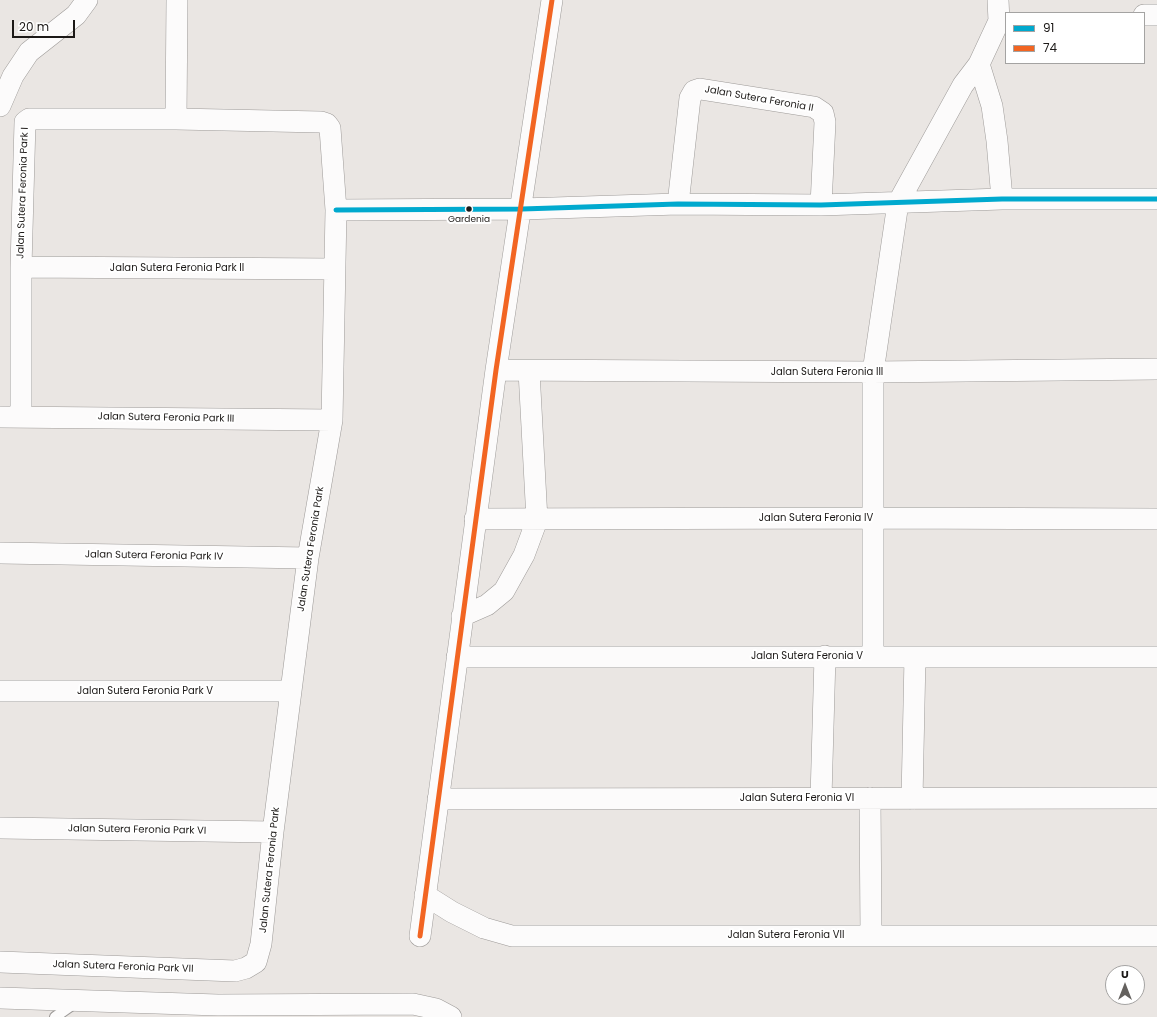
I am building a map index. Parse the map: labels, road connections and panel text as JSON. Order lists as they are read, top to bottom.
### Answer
{
  "streets": {
    "street": [
      "Jalan Sutera Feronia II",
      "Jalan Sutera Feronia Park I",
      "Jalan Sutera Feronia Park II",
      "Jalan Sutera Feronia III",
      "Jalan Sutera Feronia Park III",
      "Jalan Sutera Feronia IV",
      "Jalan Sutera Feronia Park",
      "Jalan Sutera Feronia Park IV",
      "Jalan Sutera Feronia V",
      "Jalan Sutera Feronia Park V",
      "Jalan Sutera Feronia VI",
      "Jalan Sutera Feronia Park VI",
      "Jalan Sutera Feronia VII",
      "Jalan Sutera Feronia Park VII"
    ]
  },
  "crossings": [
    ["Jalan Sutera Feronia Park I", "Jalan Sutera Feronia Park II"],
    ["Jalan Sutera Feronia Park I", "Jalan Sutera Feronia Park III"],
    ["Jalan Sutera Feronia Park I", "Jalan Sutera Feronia Park"],
    ["Jalan Sutera Feronia Park II", "Jalan Sutera Feronia Park"],
    ["Jalan Sutera Feronia Park III", "Jalan Sutera Feronia Park"],
    ["Jalan Sutera Feronia Park", "Jalan Sutera Feronia Park IV"],
    ["Jalan Sutera Feronia Park", "Jalan Sutera Feronia Park V"],
    ["Jalan Sutera Feronia Park", "Jalan Sutera Feronia Park VI"],
    ["Jalan Sutera Feronia Park", "Jalan Sutera Feronia Park VII"]
  ],
  "places": ["Gardenia"],
  "lines": ["transit line 74", "transit line 91"],
  "legend": ["91", "74"],
  "scale_bar": "20 m",
  "north": "top"
}
